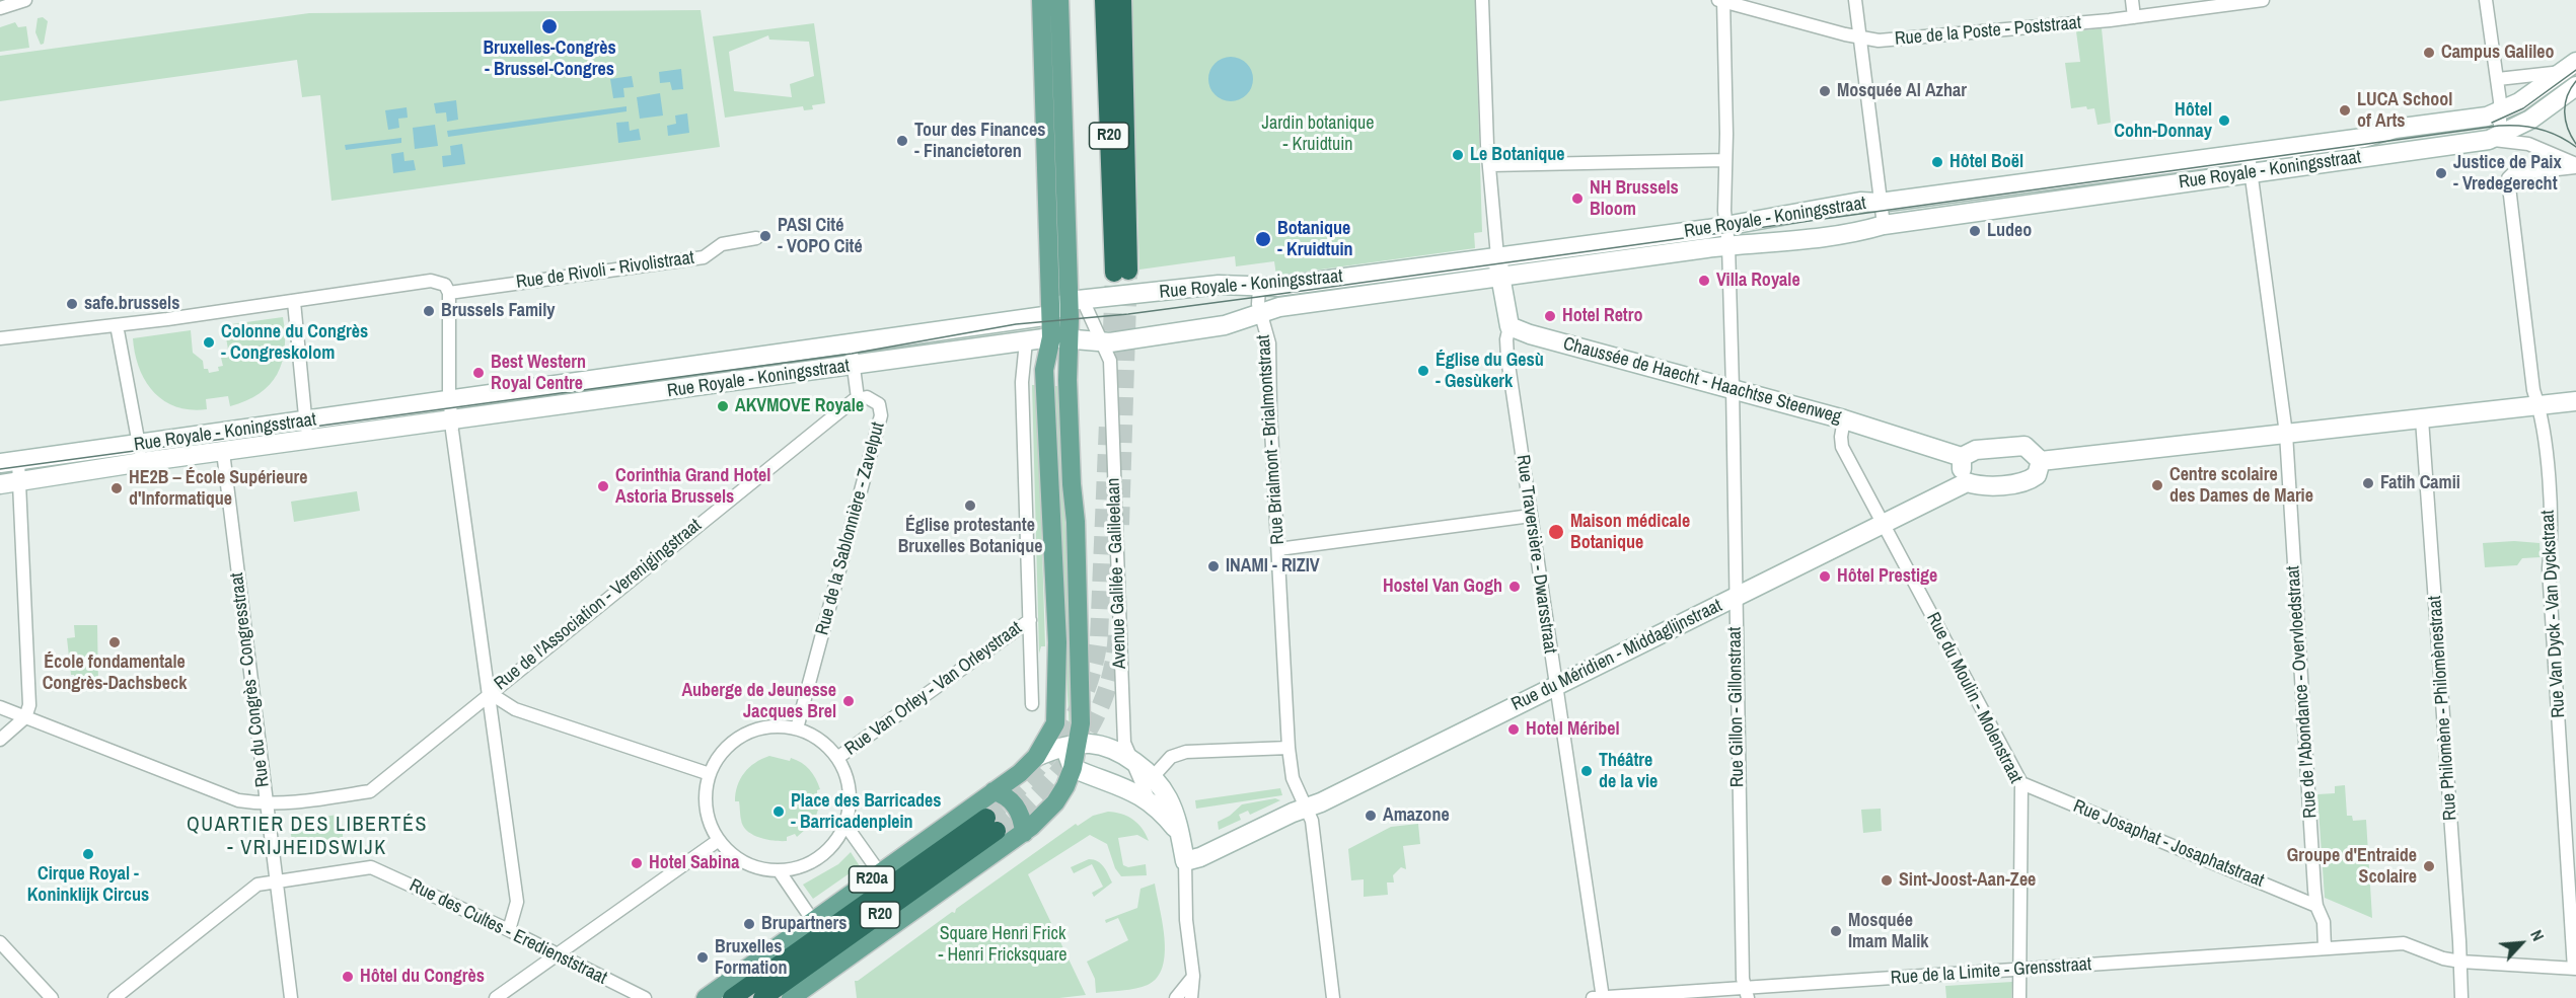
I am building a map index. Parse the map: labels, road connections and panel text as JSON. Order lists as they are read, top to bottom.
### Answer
{
  "streets": {
    "highway": ["R20"],
    "main road": ["R20a"],
    "street": [
      "Rue de la Poste - Poststraat",
      "Rue Royale - Koningsstraat",
      "Rue de Rivoli - Rivolistraat",
      "Chaussée de Haecht - Haachtse Steenweg",
      "Rue Brialmont - Brialmontstraat",
      "Rue de la Sablonnière - Zavelput",
      "Rue Traversière - Dwarsstraat",
      "Avenue Galilée - Galileelaan",
      "Rue de l'Association - Verenigingstraat",
      "Rue Van Dyck - Van Dyckstraat",
      "Rue du Méridien - Middaglijnstraat",
      "Rue du Congrès - Congresstraat",
      "Rue Van Orley - Van Orleystraat",
      "Rue de l'Abondance - Overvloedstraat",
      "Rue du Moulin - Molenstraat",
      "Rue Gillon - Gillonstraat",
      "Rue Philomène - Philomènestraat",
      "Rue Josaphat - Josaphatstraat",
      "Rue des Cultes - Eredienststraat",
      "Rue de la Limite - Grensstraat"
    ]
  },
  "crossings": [
    ["Rue de la Poste - Poststraat", "Rue Gillon - Gillonstraat"],
    ["Rue Royale - Koningsstraat", "Rue Brialmont - Brialmontstraat"],
    ["Rue Royale - Koningsstraat", "Rue de la Sablonnière - Zavelput"],
    ["Rue Royale - Koningsstraat", "Avenue Galilée - Galileelaan"],
    ["Rue Royale - Koningsstraat", "Rue du Congrès - Congresstraat"],
    ["Rue Royale - Koningsstraat", "Rue de l'Abondance - Overvloedstraat"],
    ["Rue Royale - Koningsstraat", "Rue Gillon - Gillonstraat"],
    ["Chaussée de Haecht - Haachtse Steenweg", "Rue Traversière - Dwarsstraat"],
    ["Chaussée de Haecht - Haachtse Steenweg", "Rue du Moulin - Molenstraat"],
    ["Chaussée de Haecht - Haachtse Steenweg", "Rue Gillon - Gillonstraat"],
    ["Rue Brialmont - Brialmontstraat", "Rue du Méridien - Middaglijnstraat"],
    ["Rue de la Sablonnière - Zavelput", "Rue de l'Association - Verenigingstraat"],
    ["Rue de la Sablonnière - Zavelput", "Rue Van Orley - Van Orleystraat"],
    ["Rue Traversière - Dwarsstraat", "Rue du Méridien - Middaglijnstraat"],
    ["Rue Traversière - Dwarsstraat", "Rue de la Limite - Grensstraat"],
    ["Rue de l'Association - Verenigingstraat", "Rue du Congrès - Congresstraat"],
    ["Rue Van Dyck - Van Dyckstraat", "Rue de la Limite - Grensstraat"],
    ["Rue du Méridien - Middaglijnstraat", "Rue du Moulin - Molenstraat"],
    ["Rue du Méridien - Middaglijnstraat", "Rue Gillon - Gillonstraat"],
    ["Rue du Congrès - Congresstraat", "Rue des Cultes - Eredienststraat"],
    ["Rue de l'Abondance - Overvloedstraat", "Rue Josaphat - Josaphatstraat"],
    ["Rue de l'Abondance - Overvloedstraat", "Rue de la Limite - Grensstraat"],
    ["Rue du Moulin - Molenstraat", "Rue Josaphat - Josaphatstraat"],
    ["Rue du Moulin - Molenstraat", "Rue de la Limite - Grensstraat"],
    ["Rue Gillon - Gillonstraat", "Rue de la Limite - Grensstraat"],
    ["Rue Philomène - Philomènestraat", "Rue de la Limite - Grensstraat"]
  ],
  "districts": ["QUARTIER DES LIBERTÉS - VRIJHEIDSWIJK"],
  "parks": ["Jardin botanique - Kruidtuin", "Square Henri Frick - Henri Fricksquare"],
  "places": [
    "Bruxelles-Congrès - Brussel-Congres",
    "Campus Galileo",
    "Mosquée Al Azhar",
    "LUCA School of Arts",
    "Hôtel Cohn-Donnay",
    "Tour des Finances - Financietoren",
    "Le Botanique",
    "Hôtel Boël",
    "Justice de Paix - Vredegerecht",
    "NH Brussels Bloom",
    "Ludeo",
    "PASI Cité - VOPO Cité",
    "Botanique - Kruidtuin",
    "Villa Royale",
    "safe.brussels",
    "Brussels Family",
    "Hotel Retro",
    "Colonne du Congrès - Congreskolom",
    "Église du Gesù - Gesùkerk",
    "Best Western Royal Centre",
    "AKVMOVE Royale",
    "Fatih Camii",
    "Centre scolaire des Dames de Marie",
    "Corinthia Grand Hotel Astoria Brussels",
    "HE2B – École Supérieure d'Informatique",
    "Église protestante Bruxelles Botanique",
    "Maison médicale Botanique",
    "INAMI - RIZIV",
    "Hôtel Prestige",
    "Hostel Van Gogh",
    "École fondamentale Congrès-Dachsbeck",
    "Auberge de Jeunesse Jacques Brel",
    "Hotel Méribel",
    "Théâtre de la vie",
    "Place des Barricades - Barricadenplein",
    "Amazone",
    "Cirque Royal - Koninklijk Circus",
    "Hotel Sabina",
    "Groupe d'Entraide Scolaire",
    "Sint-Joost-Aan-Zee",
    "Brupartners",
    "Mosquée Imam Malik",
    "Bruxelles Formation",
    "Hôtel du Congrès"
  ],
  "north": "top right"
}
